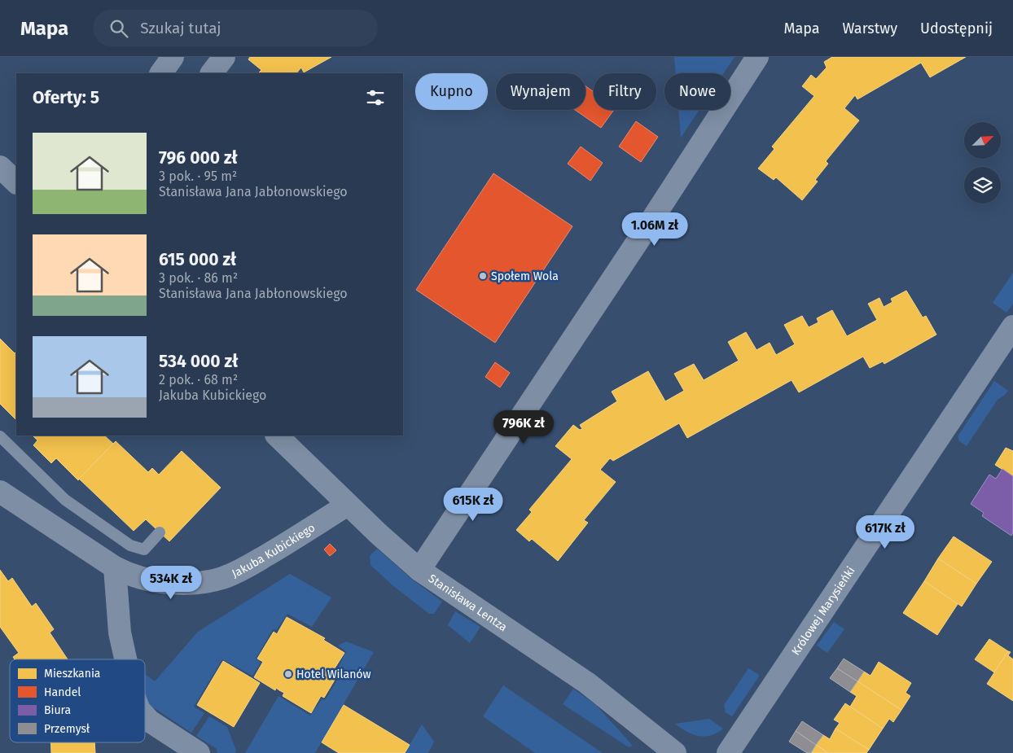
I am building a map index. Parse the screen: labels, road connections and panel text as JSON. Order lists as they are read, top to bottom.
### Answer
{
  "streets": {
    "street": ["Jakuba Kubickiego", "Stanisława Lentza", "Królowej Marysieńki"]
  },
  "crossings": [
    ["Jakuba Kubickiego", "Stanisława Lentza"]
  ],
  "places": ["Społem Wola", "Hotel Wilanów"],
  "legend": [
    "Mieszkania",
    "Handel",
    "Biura",
    "Przemysł"
  ],
  "north": "top right",
  "page": {
    "header": "Mapa",
    "search": "Szukaj tutaj",
    "nav": ["Mapa", "Warstwy", "Udostępnij"],
    "chip": [
      "Kupno",
      "Wynajem",
      "Filtry",
      "Nowe"
    ],
    "heading": "Oferty: 5",
    "list": [
      {
        "name": "796 000 zł",
        "note": "3 pok. · 95 m² · Stanisława Jana Jabłonowskiego"
      },
      {
        "name": "615 000 zł",
        "note": "3 pok. · 86 m² · Stanisława Jana Jabłonowskiego"
      },
      {
        "name": "534 000 zł",
        "note": "2 pok. · 68 m² · Jakuba Kubickiego"
      }
    ],
    "price": [
      "1.06M zł",
      "796K zł",
      "615K zł",
      "617K zł",
      "534K zł"
    ]
  }
}
